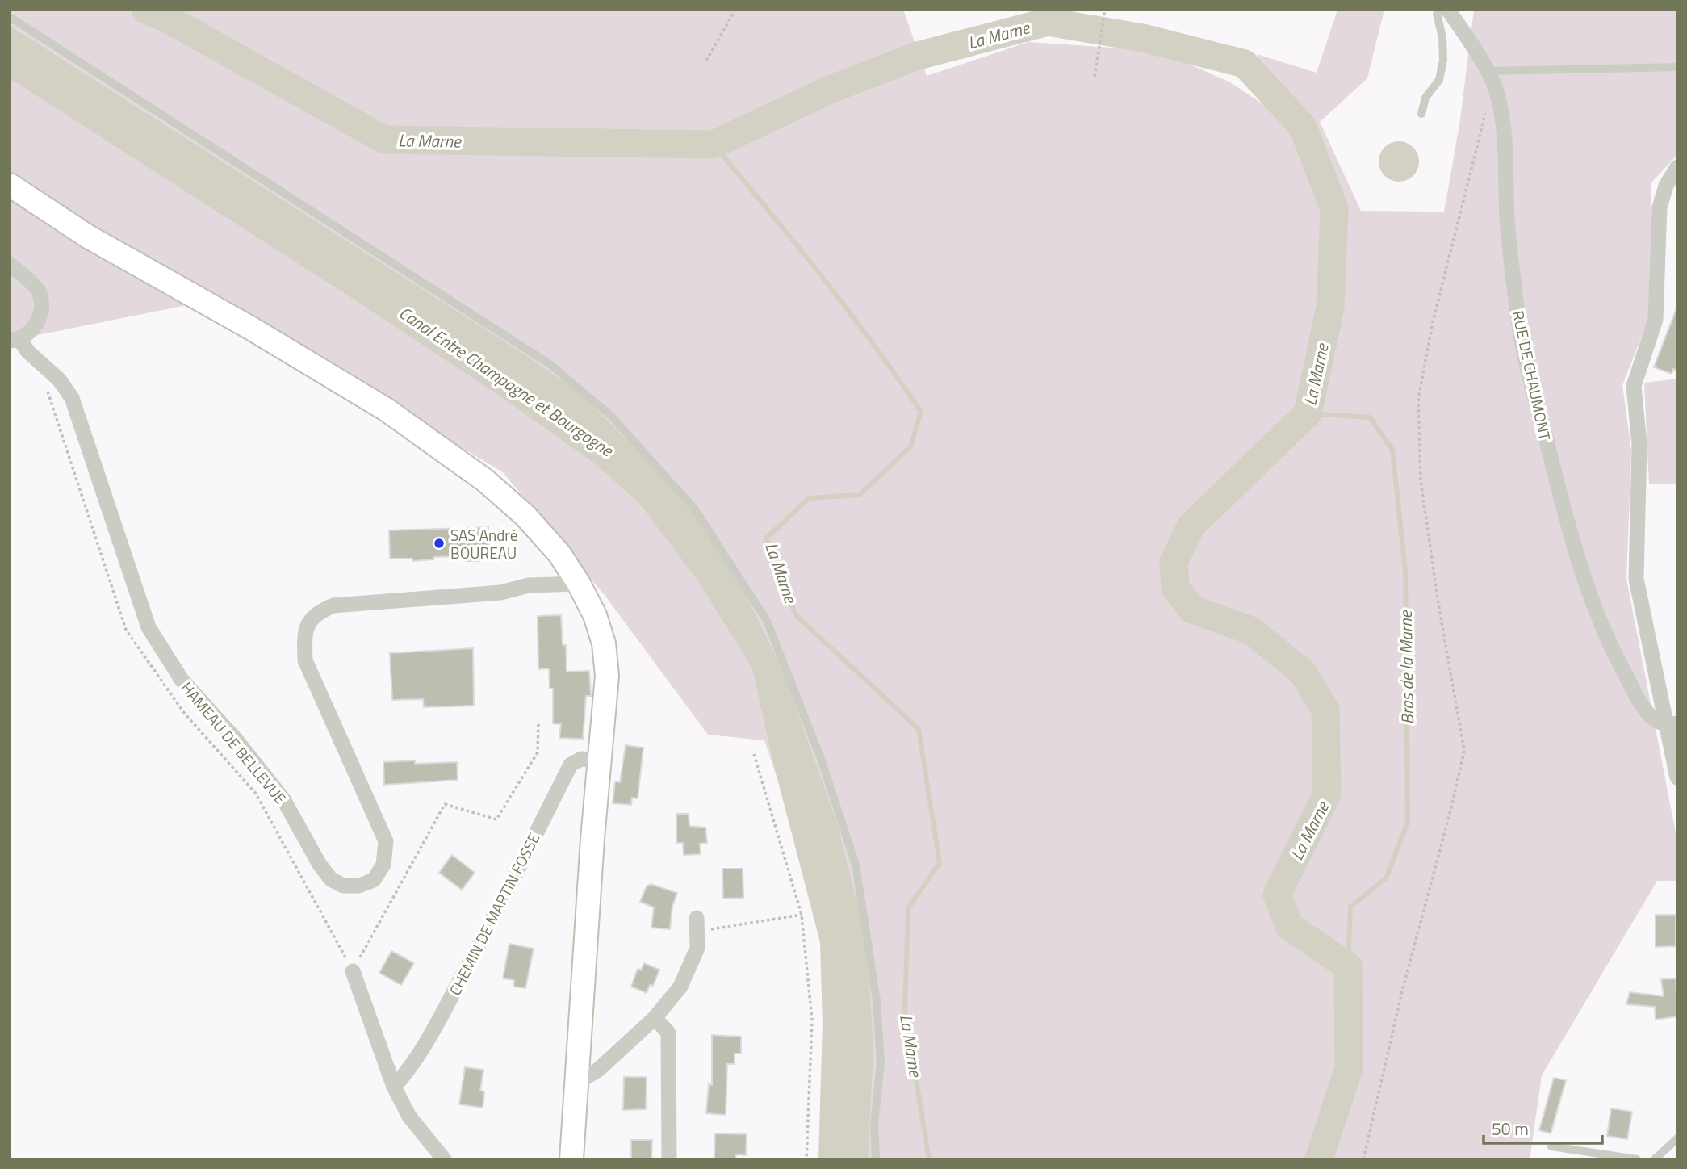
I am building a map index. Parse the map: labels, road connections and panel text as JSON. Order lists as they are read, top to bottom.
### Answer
{
  "streets": {
    "street": ["RUE DE CHAUMONT", "HAMEAU DE BELLEVUE", "CHEMIN DE MARTIN FOSSE"]
  },
  "water": ["La Marne", "Canal Entre Champagne et Bourgogne", "Bras de la Marne"],
  "places": ["SAS André BOUREAU"],
  "scale_bar": "50 m"
}
